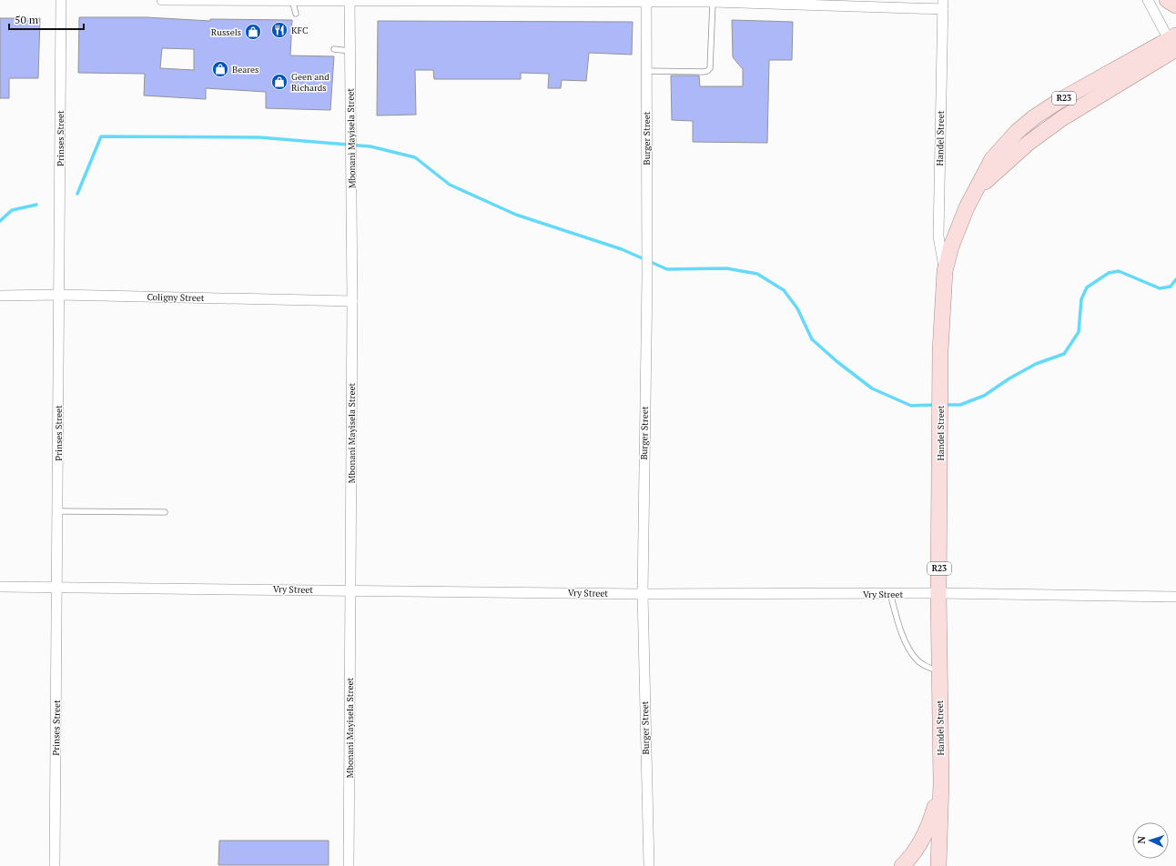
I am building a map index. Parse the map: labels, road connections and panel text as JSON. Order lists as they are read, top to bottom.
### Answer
{
  "streets": {
    "main road": ["R23", "Handel Street"],
    "street": [
      "Prinses Street",
      "Mbonani Mayisela Street",
      "Burger Street",
      "Coligny Street",
      "Vry Street"
    ]
  },
  "crossings": [
    ["R23", "Handel Street"],
    ["Prinses Street", "Coligny Street"],
    ["Prinses Street", "Vry Street"],
    ["Mbonani Mayisela Street", "Coligny Street"],
    ["Mbonani Mayisela Street", "Vry Street"],
    ["Burger Street", "Vry Street"],
    ["Handel Street", "Vry Street"]
  ],
  "places": {
    "restaurant": ["KFC"],
    "shop": ["Russels", "Beares", "Geen and Richards"]
  },
  "scale_bar": "50 m",
  "north": "left"
}
